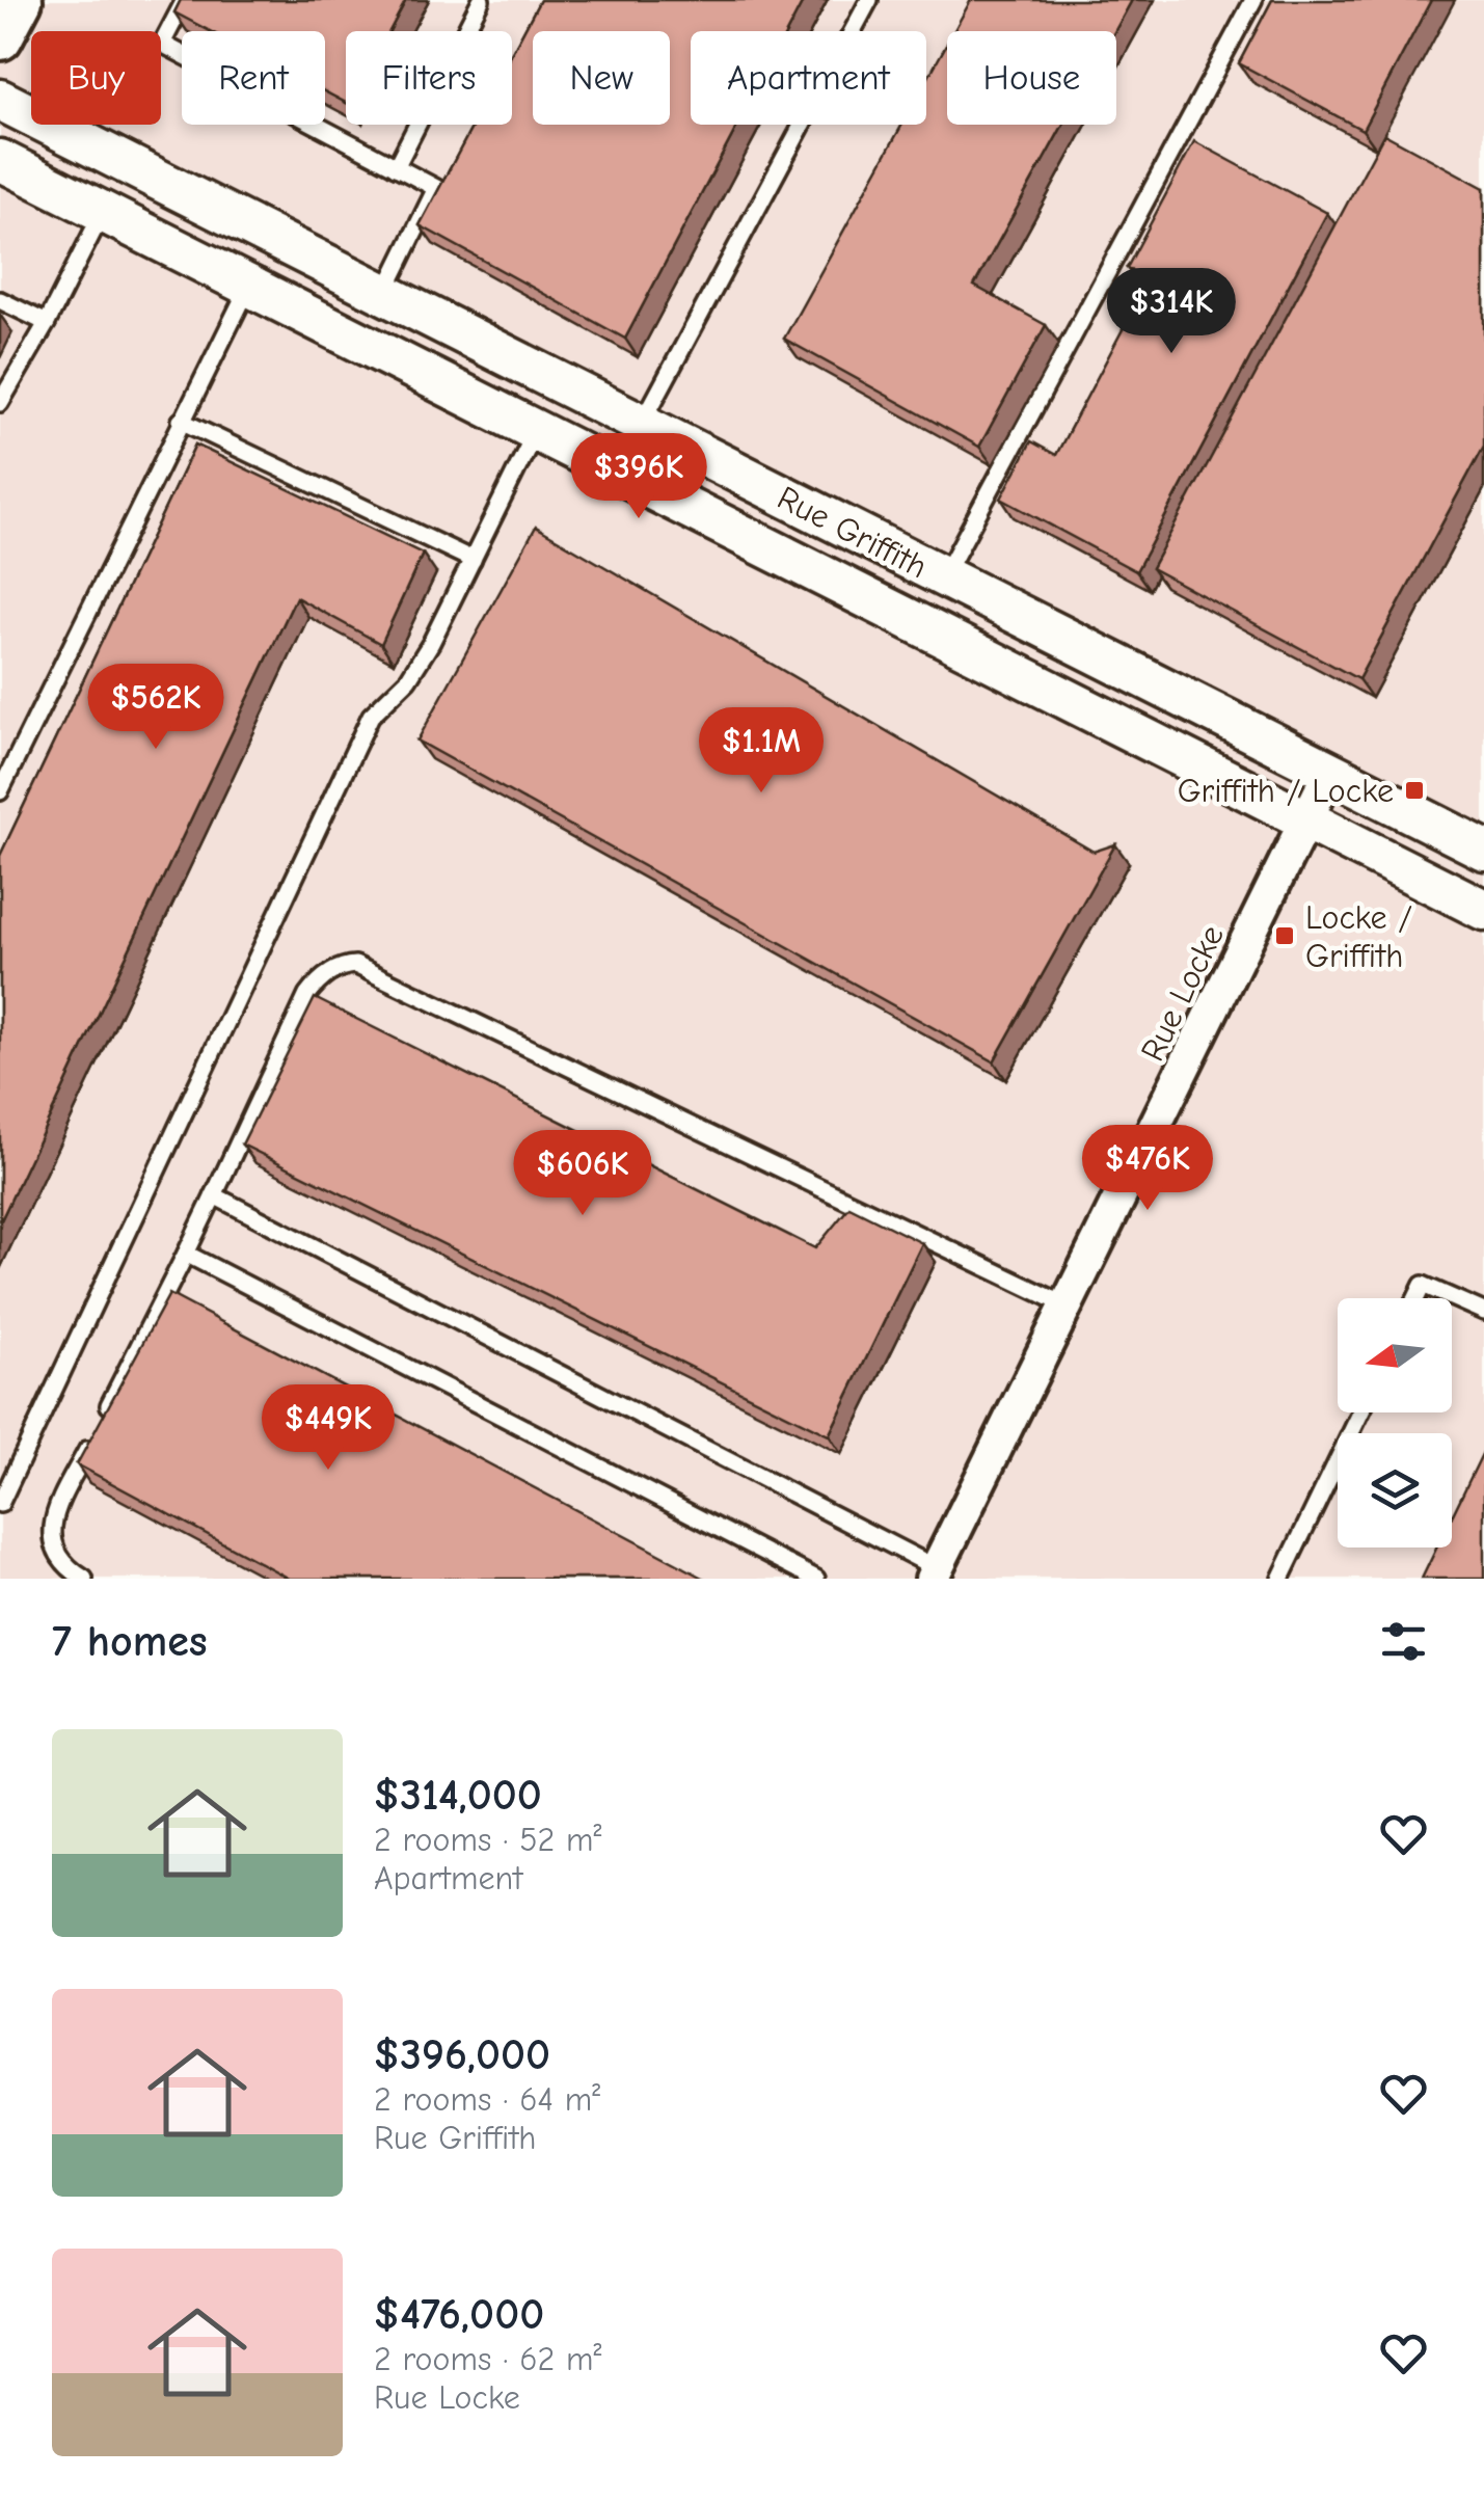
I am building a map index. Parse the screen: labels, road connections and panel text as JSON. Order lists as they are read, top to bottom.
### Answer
{
  "streets": {
    "street": ["Rue Griffith", "Rue Locke"]
  },
  "crossings": [
    ["Rue Griffith", "Rue Locke"]
  ],
  "places": {
    "transit": ["Griffith / Locke", "Locke / Griffith"]
  },
  "north": "left",
  "page": {
    "chip": [
      "Buy",
      "Rent",
      "Filters",
      "New",
      "Apartment",
      "House"
    ],
    "price": [
      "$314K",
      "$396K",
      "$562K",
      "$1.1M",
      "$476K",
      "$606K",
      "$449K"
    ],
    "heading": "7 homes",
    "list": [
      {
        "name": "$314,000",
        "note": "2 rooms · 52 m² · Apartment"
      },
      {
        "name": "$396,000",
        "note": "2 rooms · 64 m² · Rue Griffith"
      },
      {
        "name": "$476,000",
        "note": "2 rooms · 62 m² · Rue Locke"
      }
    ]
  }
}
